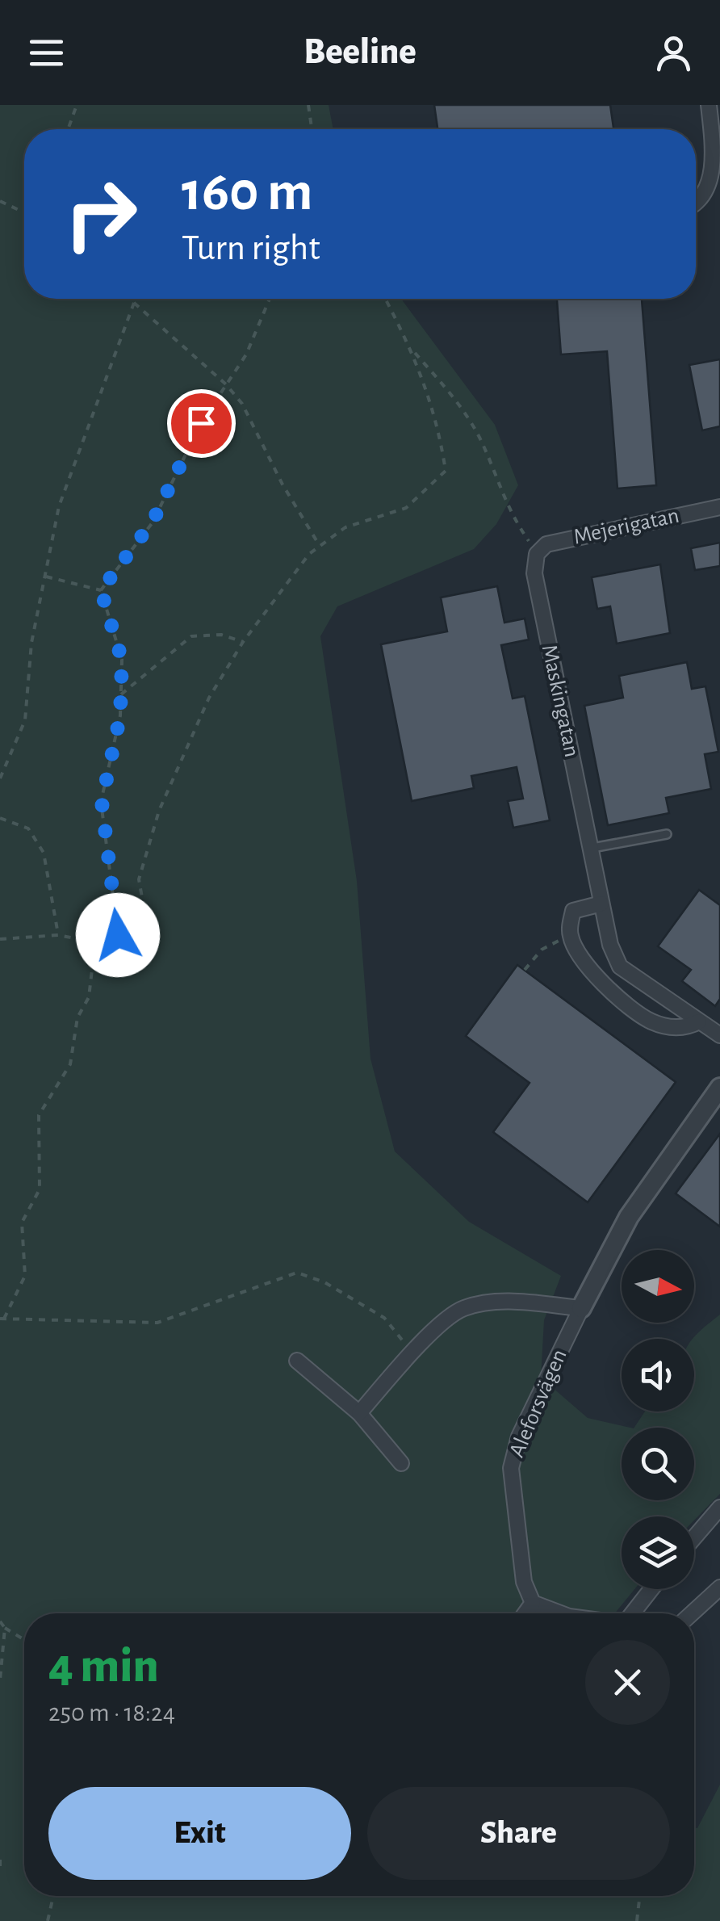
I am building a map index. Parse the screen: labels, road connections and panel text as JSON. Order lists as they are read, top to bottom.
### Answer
{
  "streets": {
    "street": ["Mejerigatan", "Maskingatan", "Aleforsvägen"]
  },
  "crossings": [
    ["Mejerigatan", "Maskingatan"]
  ],
  "north": "right",
  "page": {
    "header": "Beeline",
    "turn": ["160 m", "Turn right"],
    "heading": ["4 min", "250 m · 18:24"],
    "buttons": ["Exit", "Share"]
  }
}
